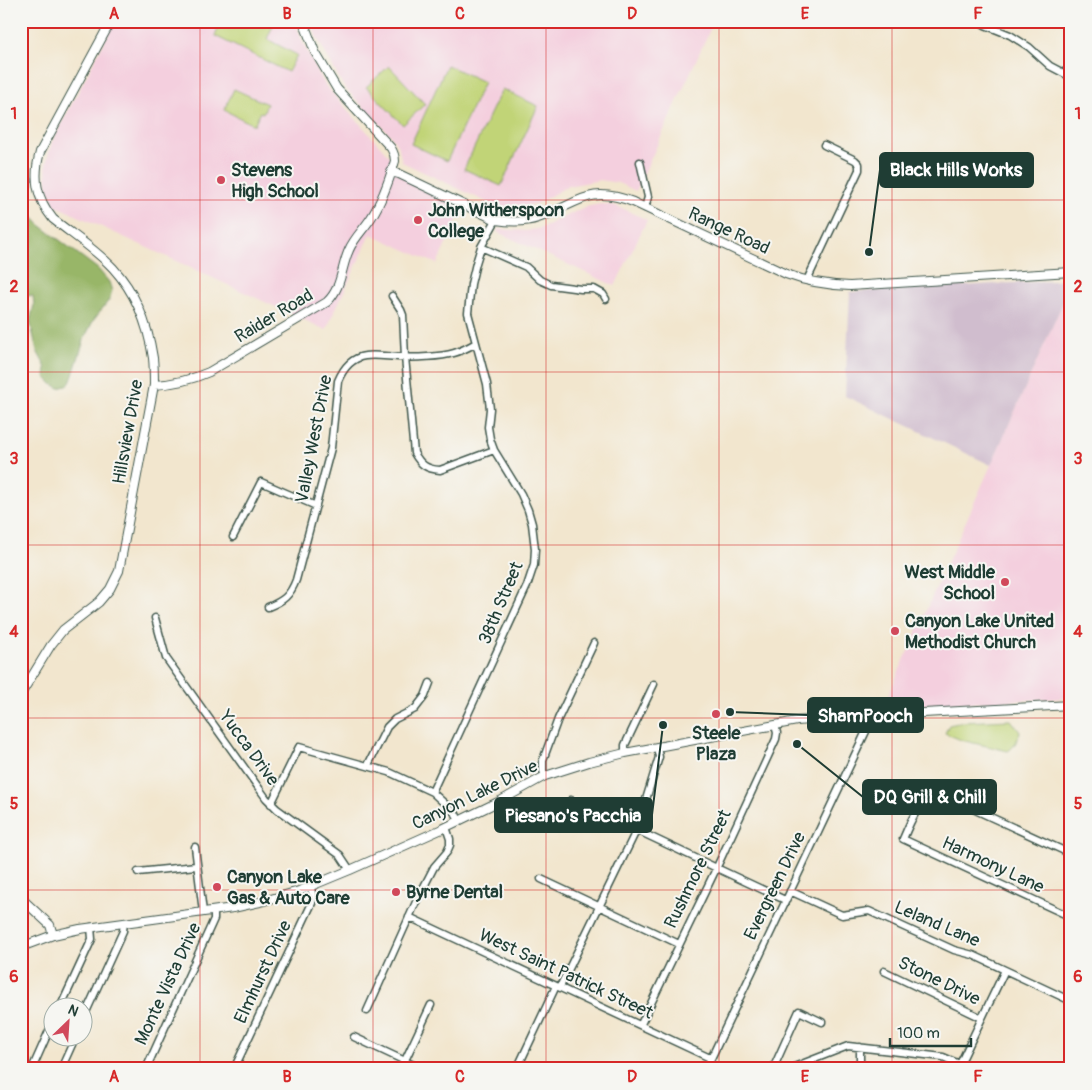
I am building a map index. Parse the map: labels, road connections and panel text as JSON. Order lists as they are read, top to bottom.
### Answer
{
  "streets": {
    "street": [
      "Range Road",
      "Raider Road",
      "Hillsview Drive",
      "Valley West Drive",
      "38th Street",
      "Yucca Drive",
      "Canyon Lake Drive",
      "Harmony Lane",
      "Rushmore Street",
      "Evergreen Drive",
      "Leland Lane",
      "Elmhurst Drive",
      "West Saint Patrick Street",
      "Stone Drive",
      "Monte Vista Drive"
    ]
  },
  "crossings": [
    ["Range Road", "Raider Road"],
    ["Range Road", "38th Street"],
    ["Raider Road", "Hillsview Drive"],
    ["Valley West Drive", "38th Street"],
    ["Yucca Drive", "Canyon Lake Drive"],
    ["Canyon Lake Drive", "Rushmore Street"],
    ["Canyon Lake Drive", "Evergreen Drive"],
    ["Canyon Lake Drive", "Elmhurst Drive"],
    ["Canyon Lake Drive", "Monte Vista Drive"],
    ["Rushmore Street", "West Saint Patrick Street"],
    ["Evergreen Drive", "Leland Lane"],
    ["Evergreen Drive", "West Saint Patrick Street"]
  ],
  "places": [
    "Stevens High School",
    "John Witherspoon College",
    "Black Hills Works",
    "West Middle School",
    "Canyon Lake United Methodist Church",
    "ShamPooch",
    "Steele Plaza",
    "Piesano's Pacchia",
    "DQ Grill & Chill",
    "Canyon Lake Gas & Auto Care",
    "Byrne Dental"
  ],
  "scale_bar": "100 m",
  "north": "top right",
  "grid": {
    "columns": [
      "A",
      "B",
      "C",
      "D",
      "E",
      "F"
    ],
    "rows": [
      "1",
      "2",
      "3",
      "4",
      "5",
      "6"
    ]
  }
}
